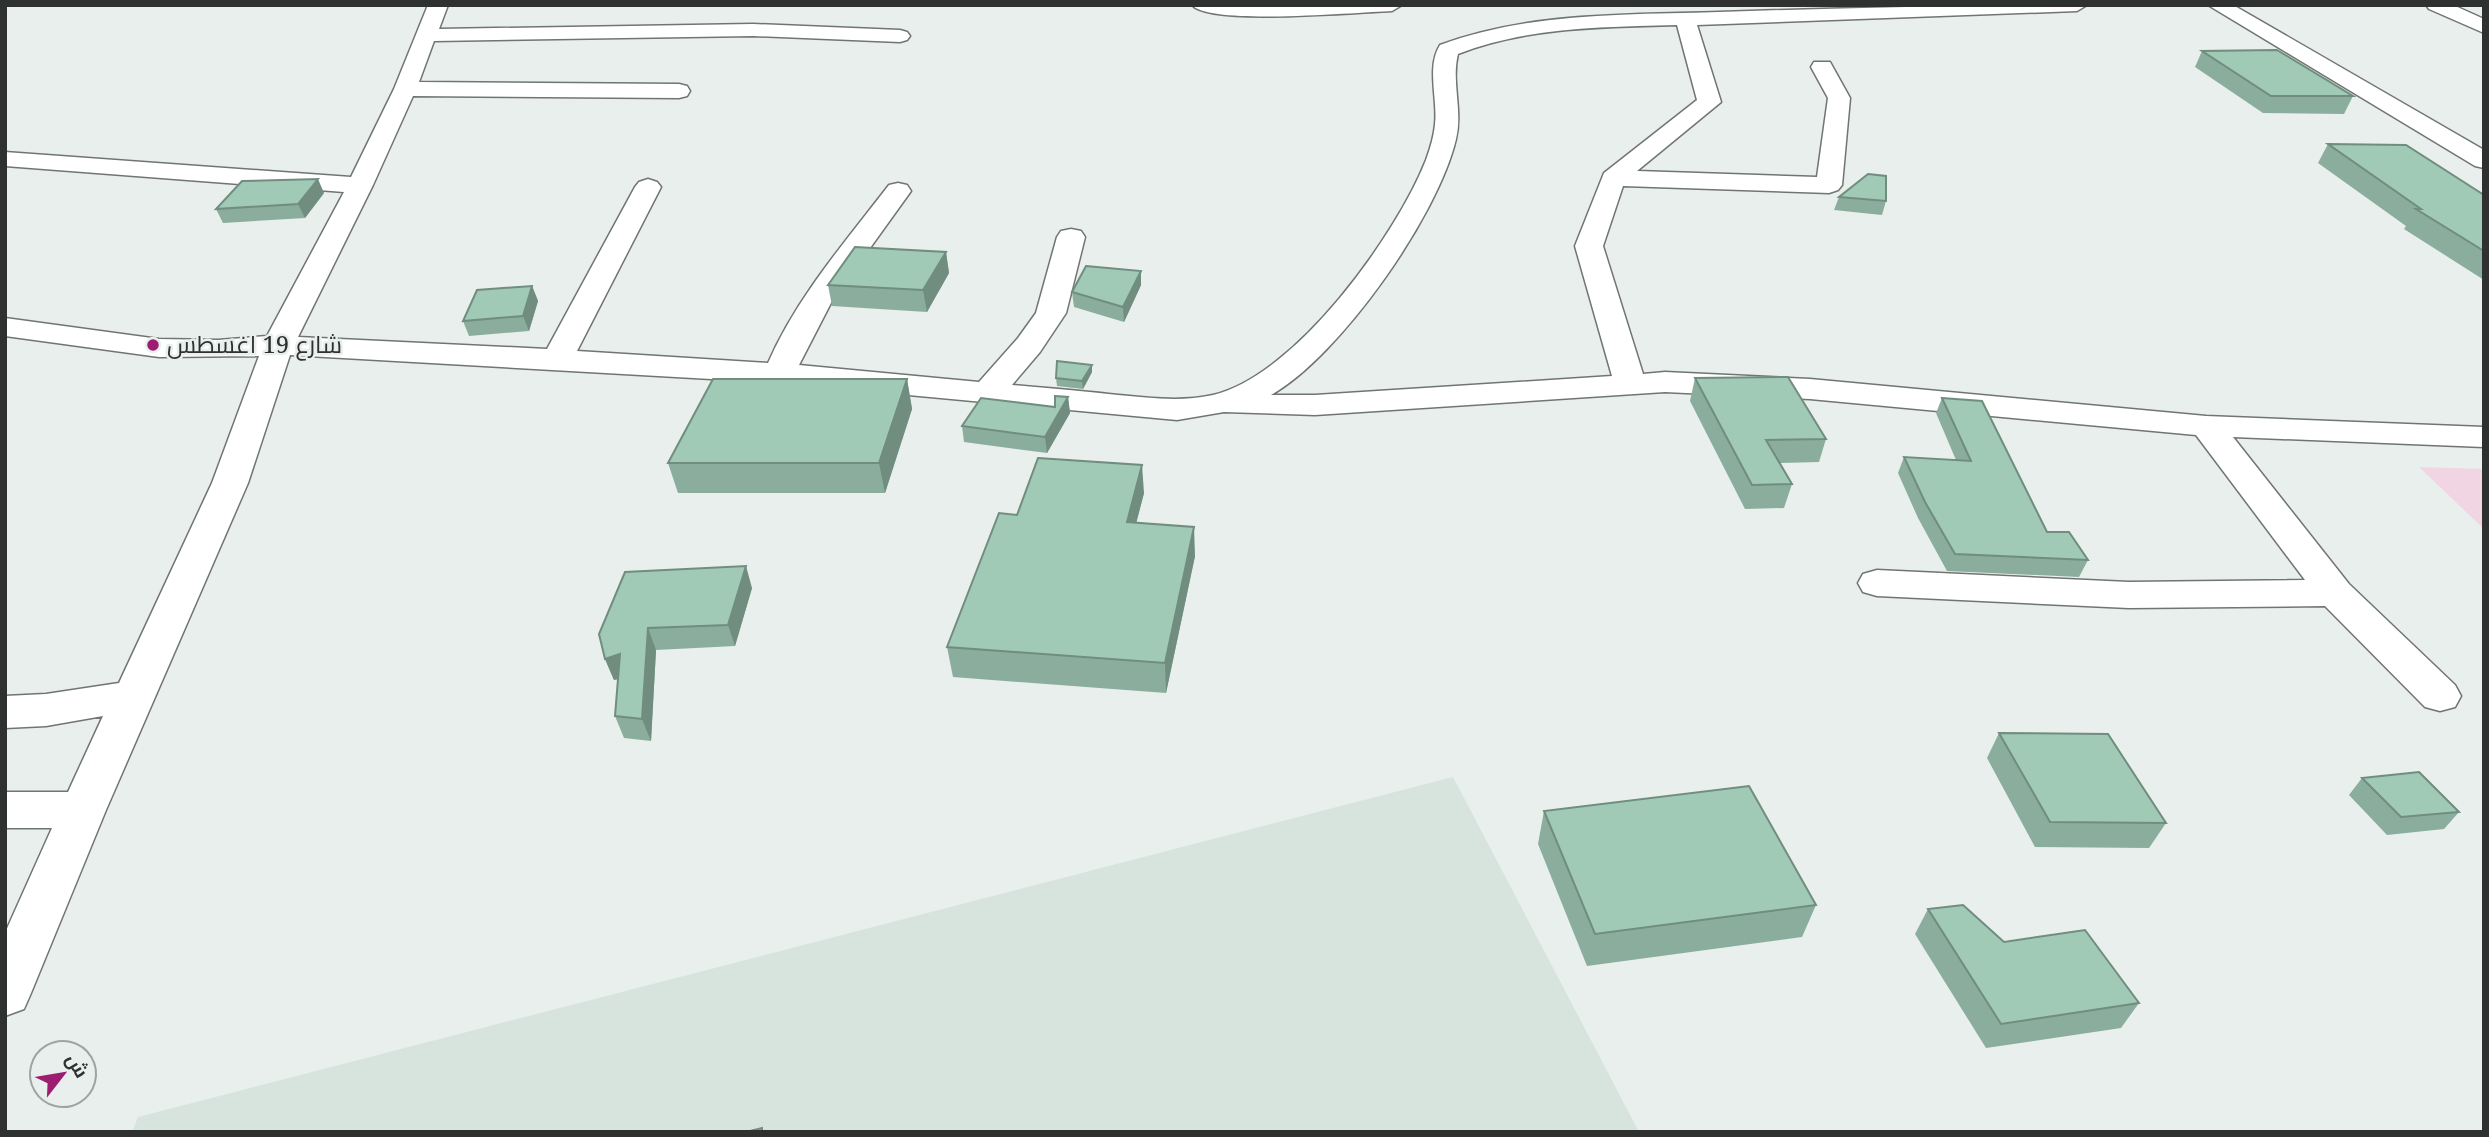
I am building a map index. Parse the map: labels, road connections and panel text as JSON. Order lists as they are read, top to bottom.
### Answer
{
  "places": ["شارع 19 اغسطس"],
  "north": "top right"
}
